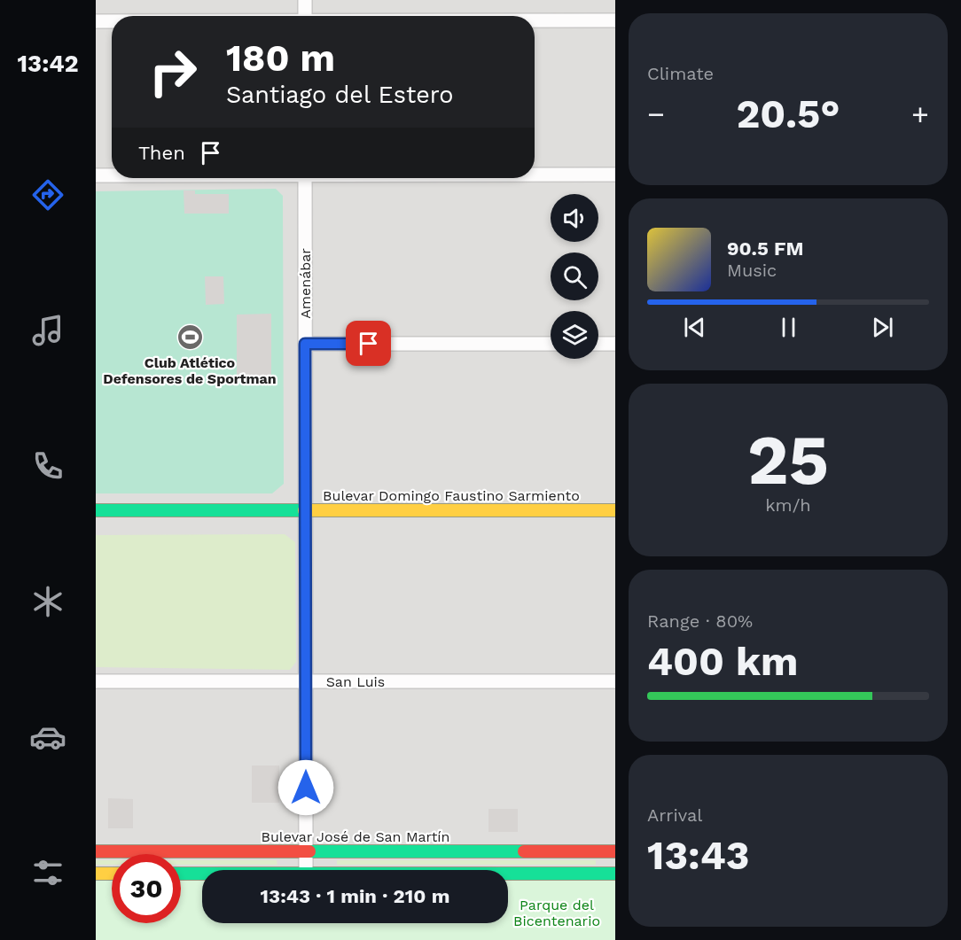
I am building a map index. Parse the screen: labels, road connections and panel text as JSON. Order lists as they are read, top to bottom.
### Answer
{
  "streets": {
    "main road": ["Bulevar Domingo Faustino Sarmiento", "Bulevar José de San Martín"],
    "street": ["Amenábar", "San Luis"]
  },
  "crossings": [
    ["Amenábar", "Bulevar Domingo Faustino Sarmiento"],
    ["Amenábar", "San Luis"],
    ["Amenábar", "Bulevar José de San Martín"]
  ],
  "parks": ["Parque del Bicentenario"],
  "places": {
    "sports": ["Club Atlético Defensores de Sportman"]
  },
  "page": {
    "tabs": "13:42",
    "tile": [
      "Climate",
      ["25", "km/h"],
      ["Range · 80%", "400 km"],
      ["Arrival", "13:43"]
    ],
    "turn": ["180 m", "Santiago del Estero"],
    "heat": ["−", "20.5°", "+"],
    "then": "Then",
    "song": ["90.5 FM", "Music"],
    "limit": "30",
    "trip": "13:43 · 1 min · 210 m"
  }
}
